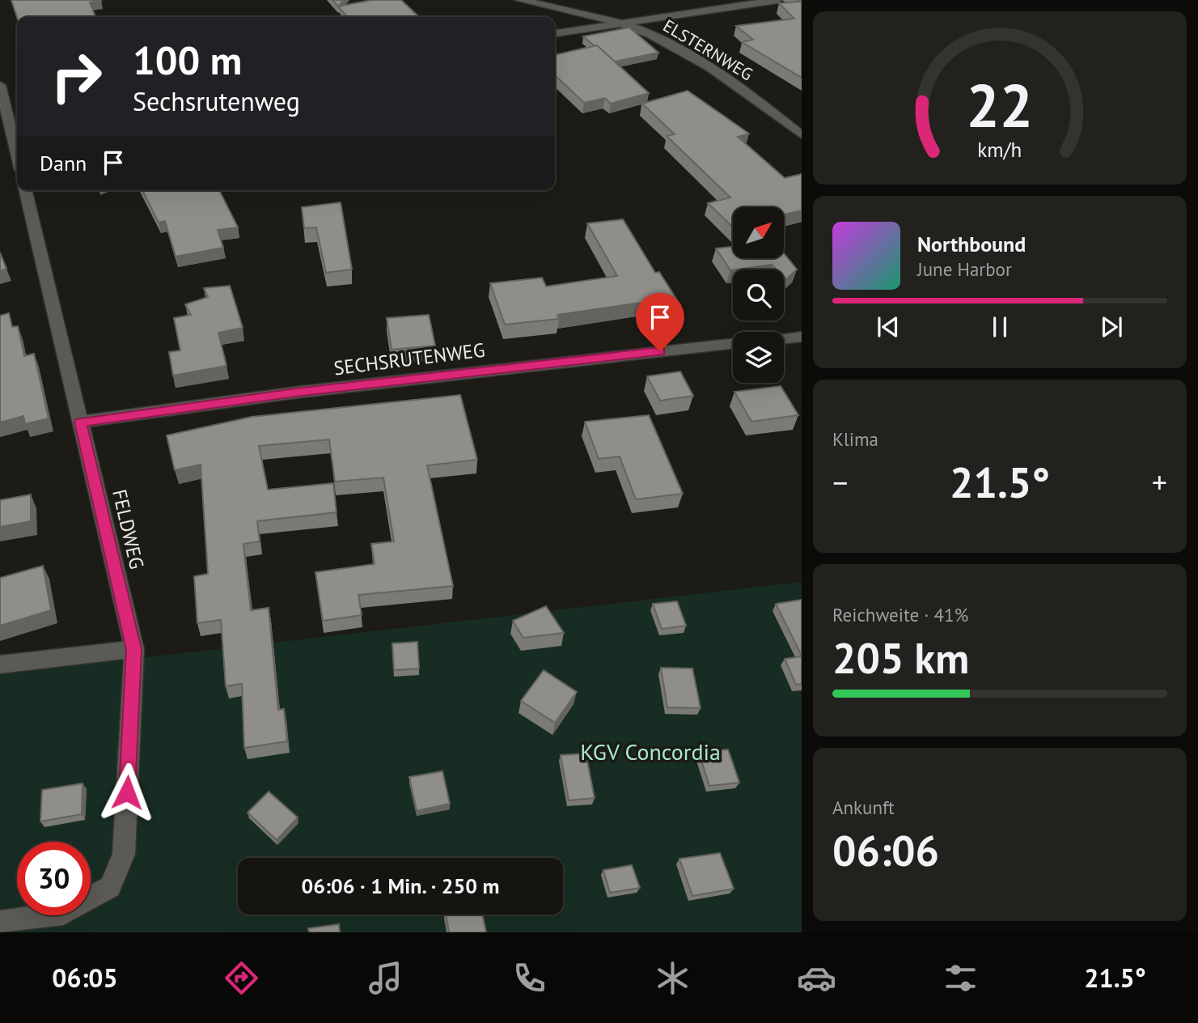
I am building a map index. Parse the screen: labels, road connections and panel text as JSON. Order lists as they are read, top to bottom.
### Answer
{
  "streets": {
    "street": ["ELSTERNWEG", "SECHSRUTENWEG", "FELDWEG"]
  },
  "crossings": [
    ["SECHSRUTENWEG", "FELDWEG"]
  ],
  "parks": ["KGV Concordia"],
  "north": "top right",
  "page": {
    "turn": ["100 m", "Sechsrutenweg"],
    "then": "Dann",
    "song": ["Northbound", "June Harbor"],
    "tile": [
      "Klima",
      ["Reichweite · 41%", "205 km"],
      ["Ankunft", "06:06"]
    ],
    "heat": ["−", "21.5°", "+"],
    "limit": "30",
    "trip": "06:06 · 1 Min. · 250 m",
    "tabs": ["06:05", "21.5°"],
    "gauge": ["22", "km/h"]
  }
}
